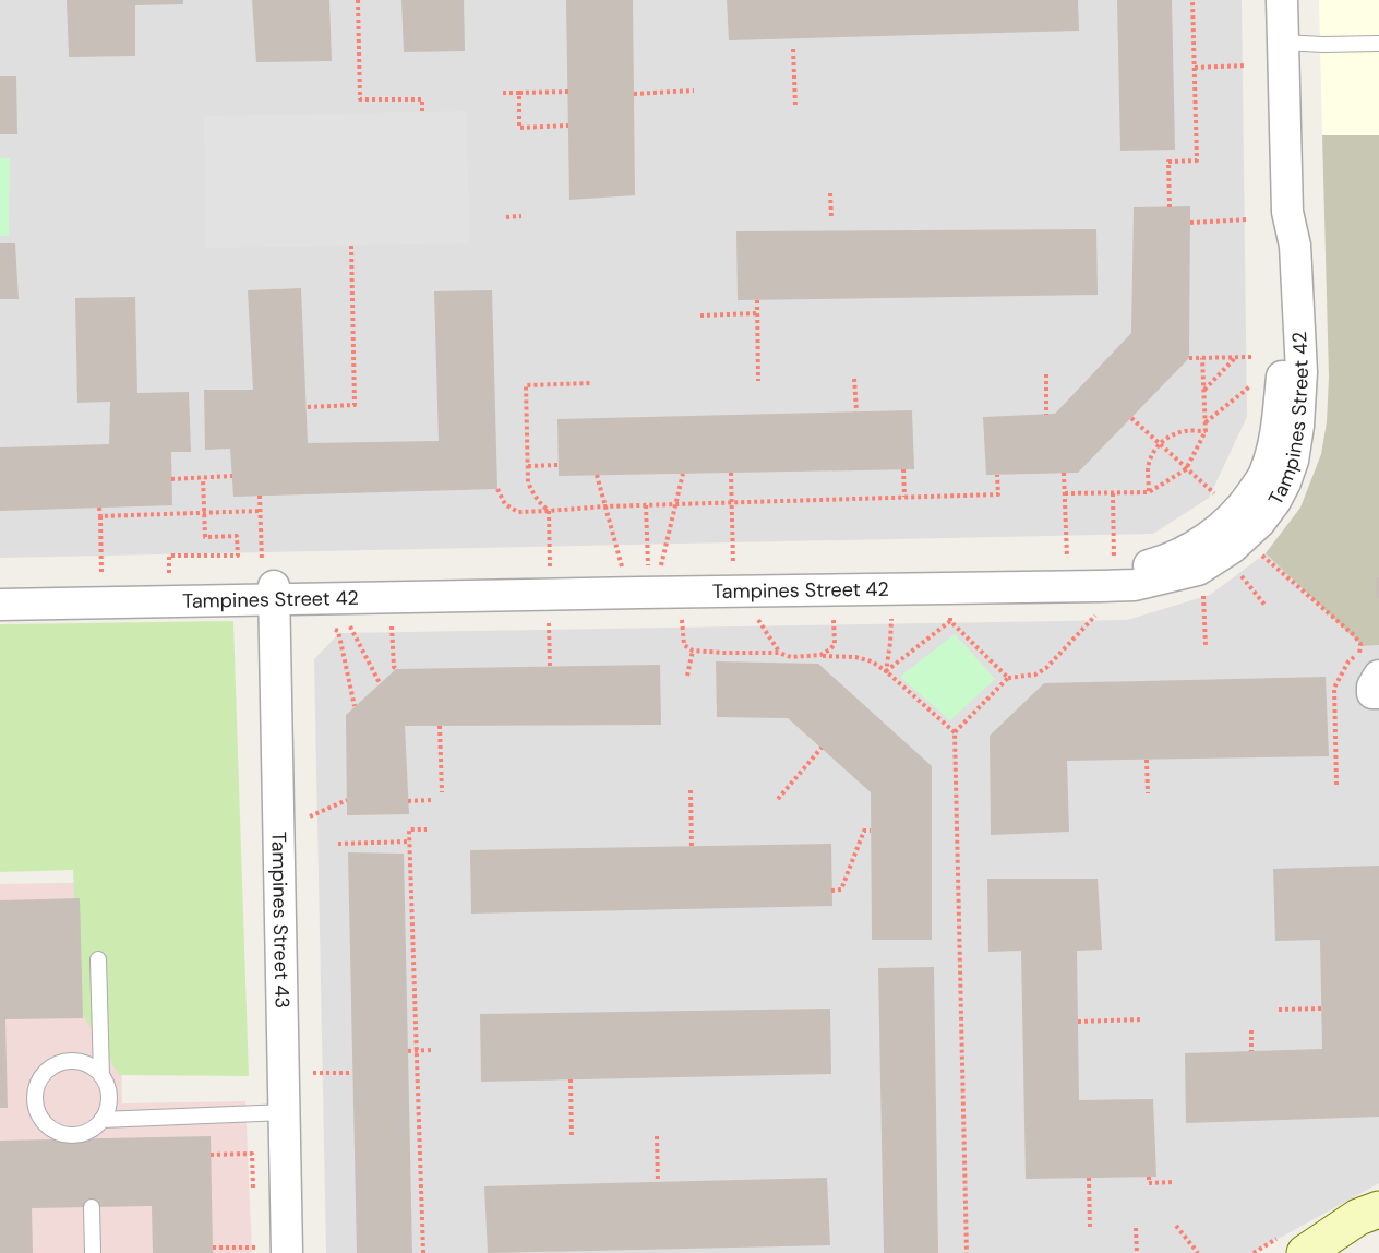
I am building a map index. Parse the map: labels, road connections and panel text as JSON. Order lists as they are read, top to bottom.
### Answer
{
  "streets": {
    "street": ["Tampines Street 42", "Tampines Street 43"]
  },
  "crossings": [
    ["Tampines Street 42", "Tampines Street 43"]
  ]
}
